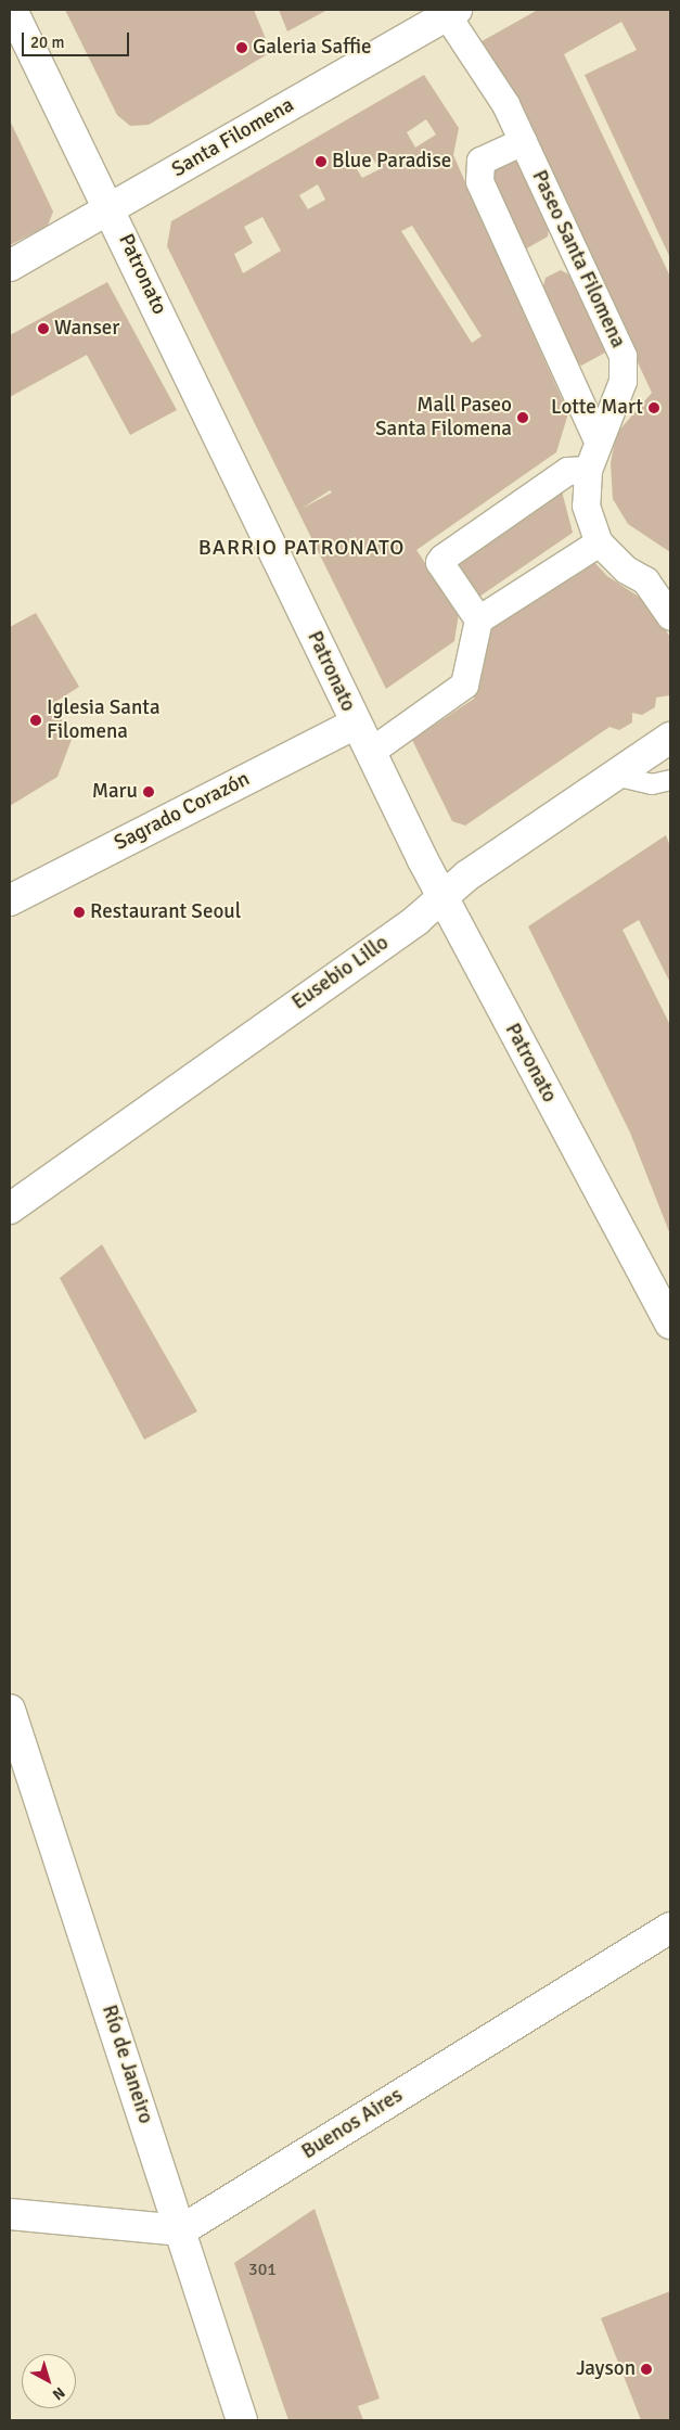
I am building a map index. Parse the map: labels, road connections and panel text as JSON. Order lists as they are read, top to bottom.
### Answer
{
  "streets": {
    "street": [
      "Santa Filomena",
      "Paseo Santa Filomena",
      "Patronato",
      "Sagrado Corazón",
      "Eusebio Lillo",
      "Río de Janeiro",
      "Buenos Aires"
    ]
  },
  "crossings": [
    ["Santa Filomena", "Paseo Santa Filomena"],
    ["Santa Filomena", "Patronato"],
    ["Patronato", "Sagrado Corazón"],
    ["Patronato", "Eusebio Lillo"],
    ["Río de Janeiro", "Buenos Aires"]
  ],
  "districts": ["BARRIO PATRONATO"],
  "places": [
    "Galeria Saffie",
    "Blue Paradise",
    "Wanser",
    "Lotte Mart",
    "Mall Paseo Santa Filomena",
    "Iglesia Santa Filomena",
    "Maru",
    "Restaurant Seoul",
    "Jayson"
  ],
  "house_numbers": ["301"],
  "scale_bar": "20 m",
  "north": "bottom right"
}
